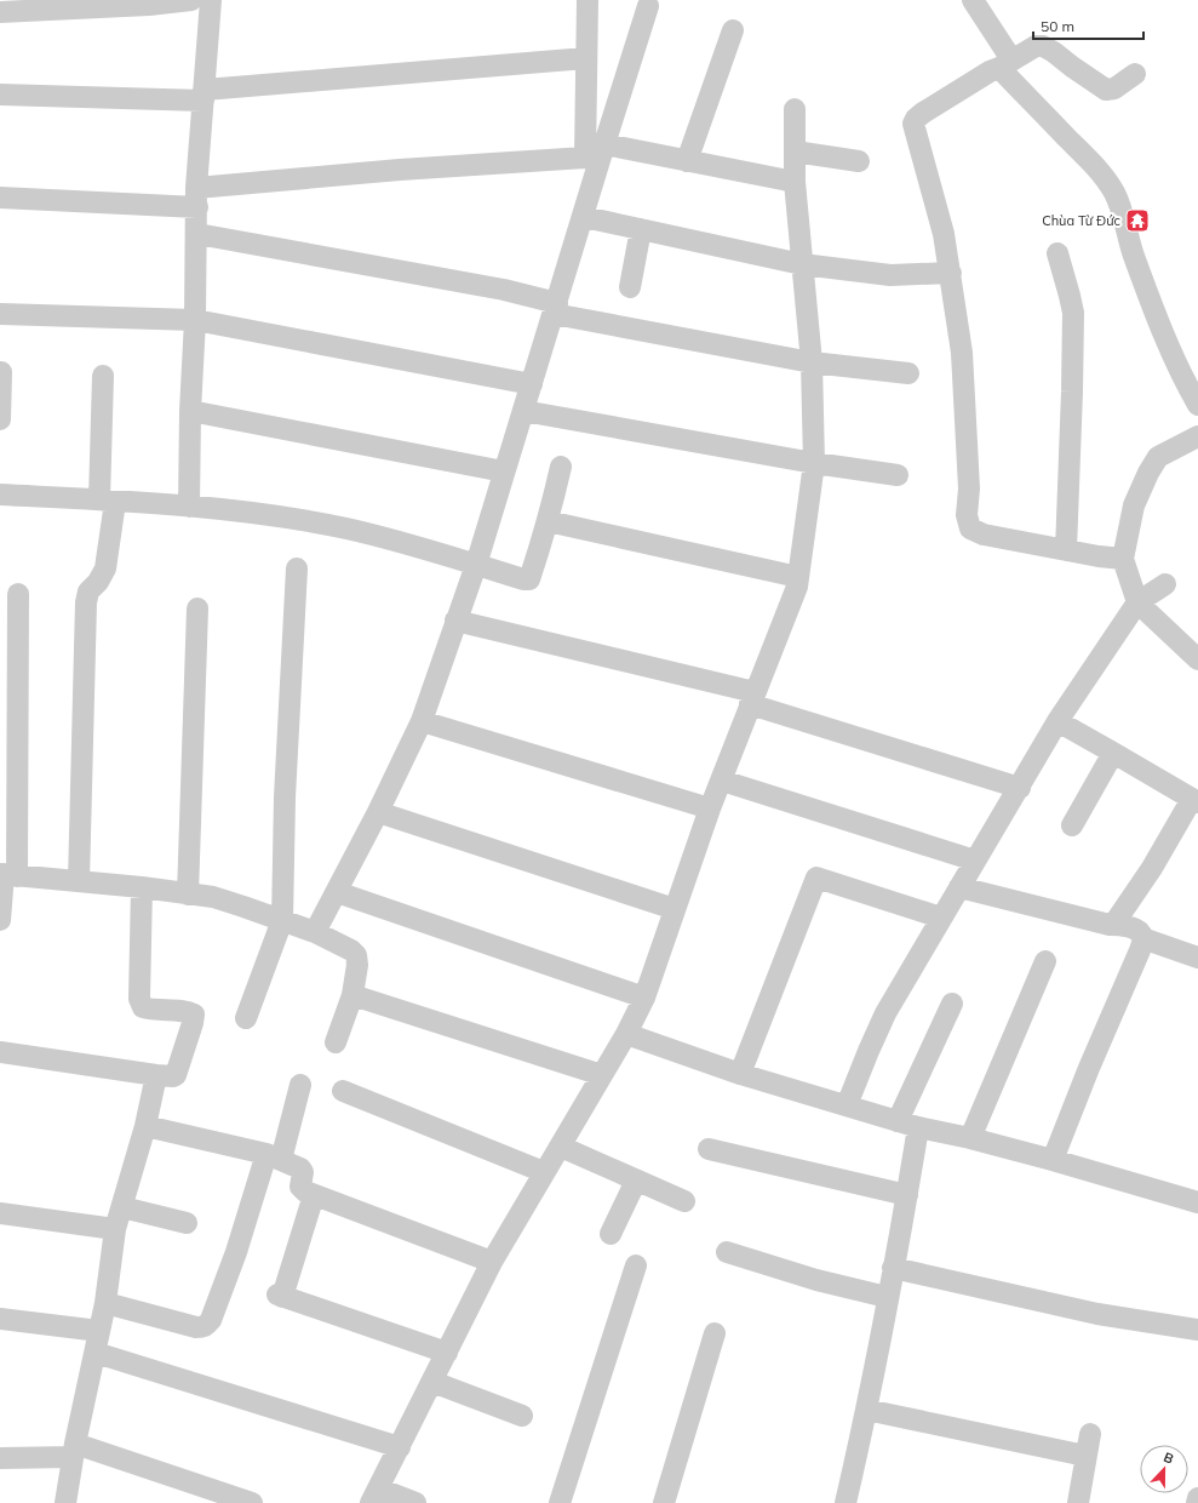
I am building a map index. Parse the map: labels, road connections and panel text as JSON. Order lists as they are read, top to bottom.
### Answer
{
  "places": {
    "temple": ["Chùa Từ Đức"]
  },
  "scale_bar": "50 m",
  "north": "top"
}
